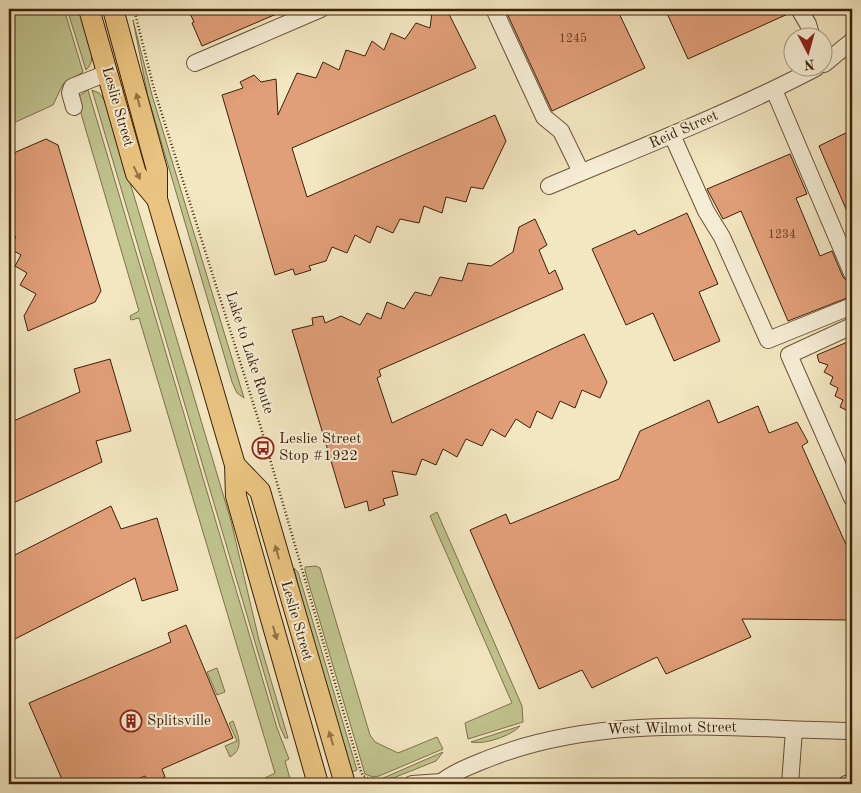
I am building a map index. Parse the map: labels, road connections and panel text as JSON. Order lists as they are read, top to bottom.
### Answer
{
  "streets": {
    "main road": ["Leslie Street"],
    "street": ["Reid Street", "West Wilmot Street"],
    "path": ["Lake to Lake Route"]
  },
  "places": {
    "bus stop": ["Leslie Street Stop #1922"],
    "building": ["Splitsville"]
  },
  "house_numbers": ["1245", "1234"],
  "north": "bottom"
}
